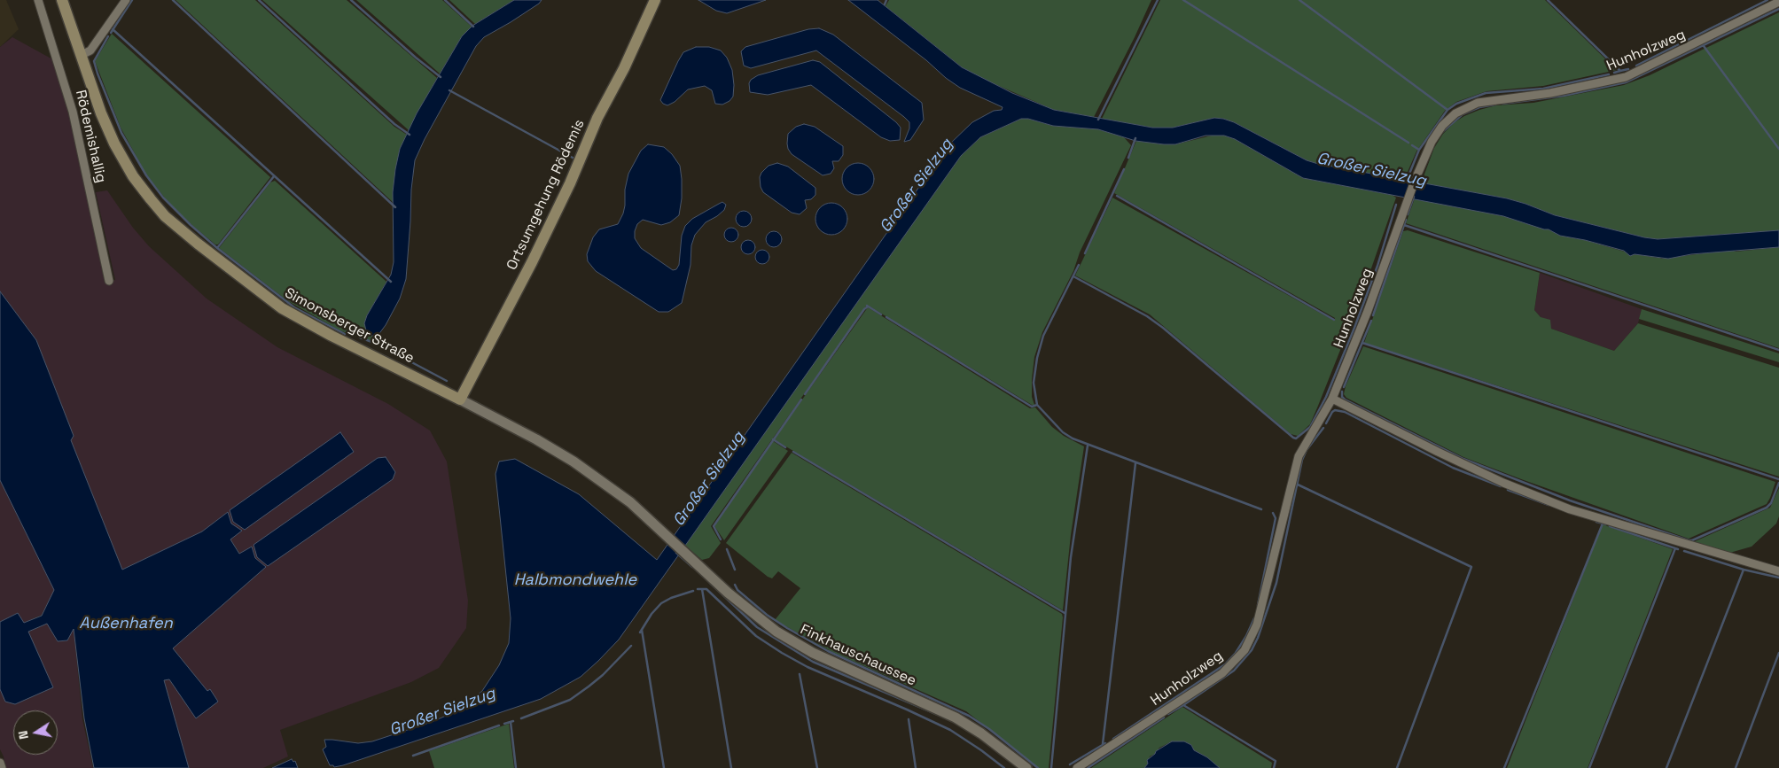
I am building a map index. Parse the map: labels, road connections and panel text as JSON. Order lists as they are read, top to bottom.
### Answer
{
  "streets": {
    "main road": ["Ortsumgehung Rödemis", "Simonsberger Straße"],
    "street": ["Hunholzweg", "Rödemishallig", "Finkhauschaussee"]
  },
  "crossings": [
    ["Ortsumgehung Rödemis", "Simonsberger Straße"],
    ["Simonsberger Straße", "Finkhauschaussee"]
  ],
  "water": ["Großer Sielzug", "Halbmondwehle", "Außenhafen"],
  "north": "left"
}
